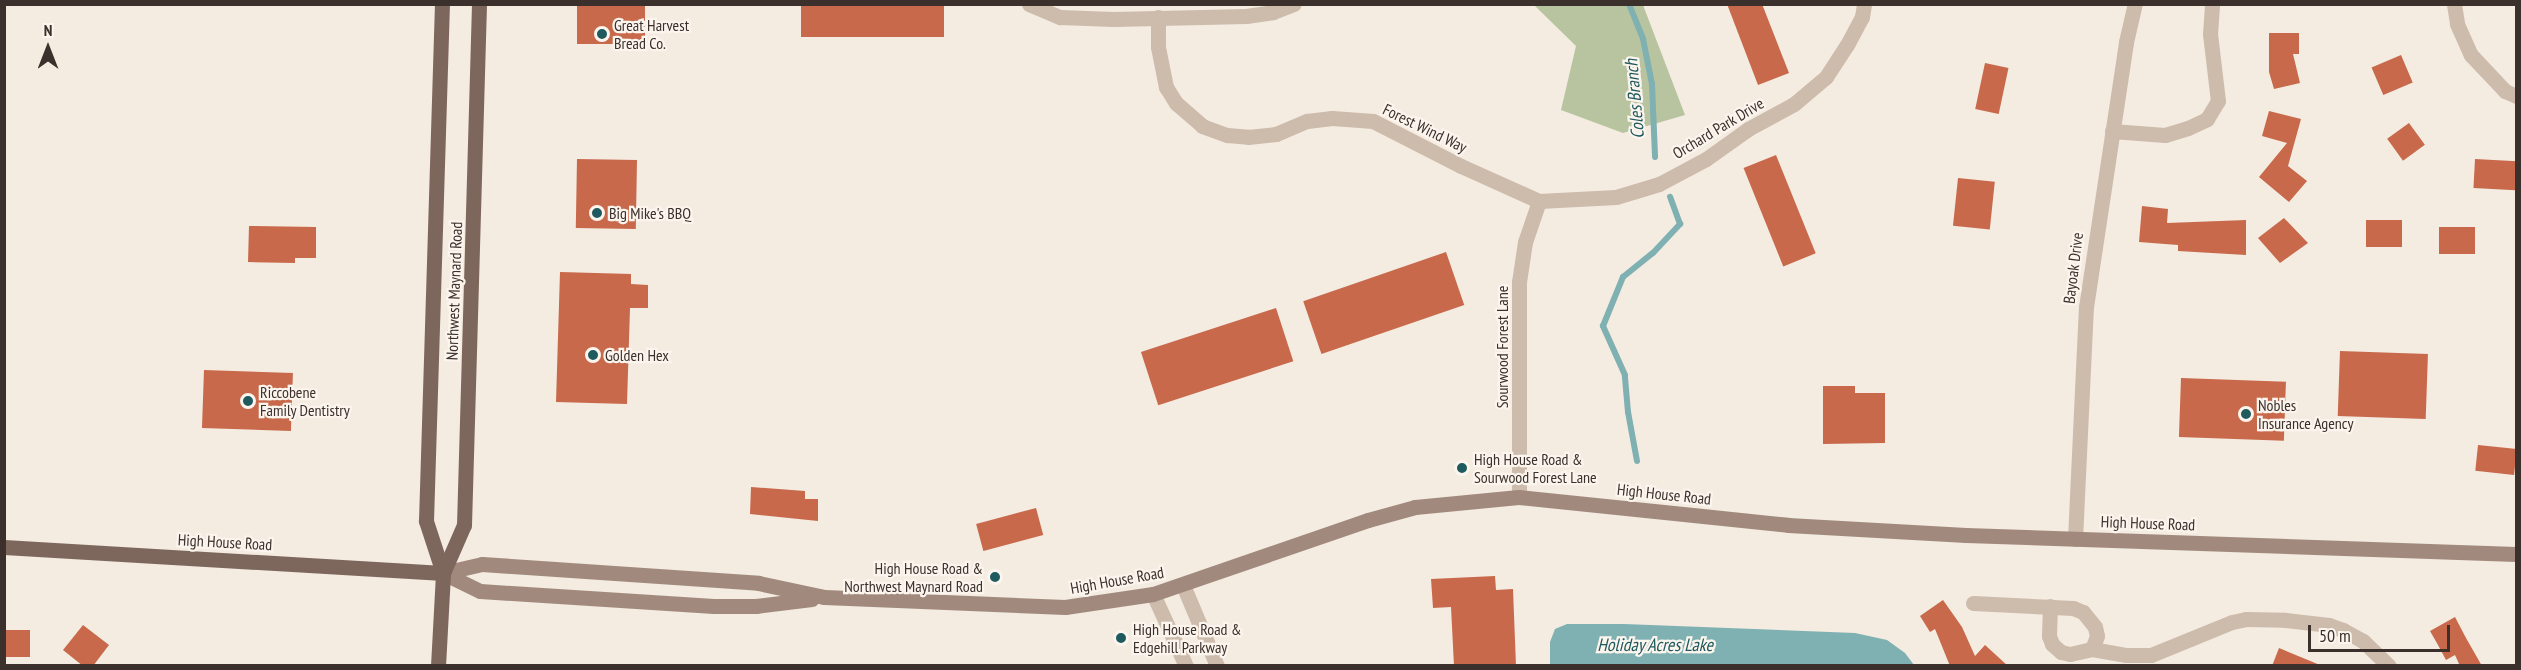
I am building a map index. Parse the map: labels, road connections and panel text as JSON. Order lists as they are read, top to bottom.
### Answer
{
  "streets": {
    "main road": ["Northwest Maynard Road", "High House Road"],
    "street": [
      "Forest Wind Way",
      "Orchard Park Drive",
      "Bayoak Drive",
      "Sourwood Forest Lane"
    ]
  },
  "crossings": [
    ["Forest Wind Way", "Orchard Park Drive"],
    ["Forest Wind Way", "Sourwood Forest Lane"],
    ["Orchard Park Drive", "Sourwood Forest Lane"],
    ["Bayoak Drive", "High House Road"],
    ["Northwest Maynard Road", "High House Road"],
    ["Sourwood Forest Lane", "High House Road"]
  ],
  "water": ["Coles Branch", "Holiday Acres Lake"],
  "places": [
    "Great Harvest Bread Co.",
    "Big Mike's BBQ",
    "Golden Hex",
    "Riccobene Family Dentistry",
    "Nobles Insurance Agency",
    "High House Road & Sourwood Forest Lane",
    "High House Road & Northwest Maynard Road",
    "High House Road & Edgehill Parkway"
  ],
  "scale_bar": "50 m",
  "north": "top"
}
